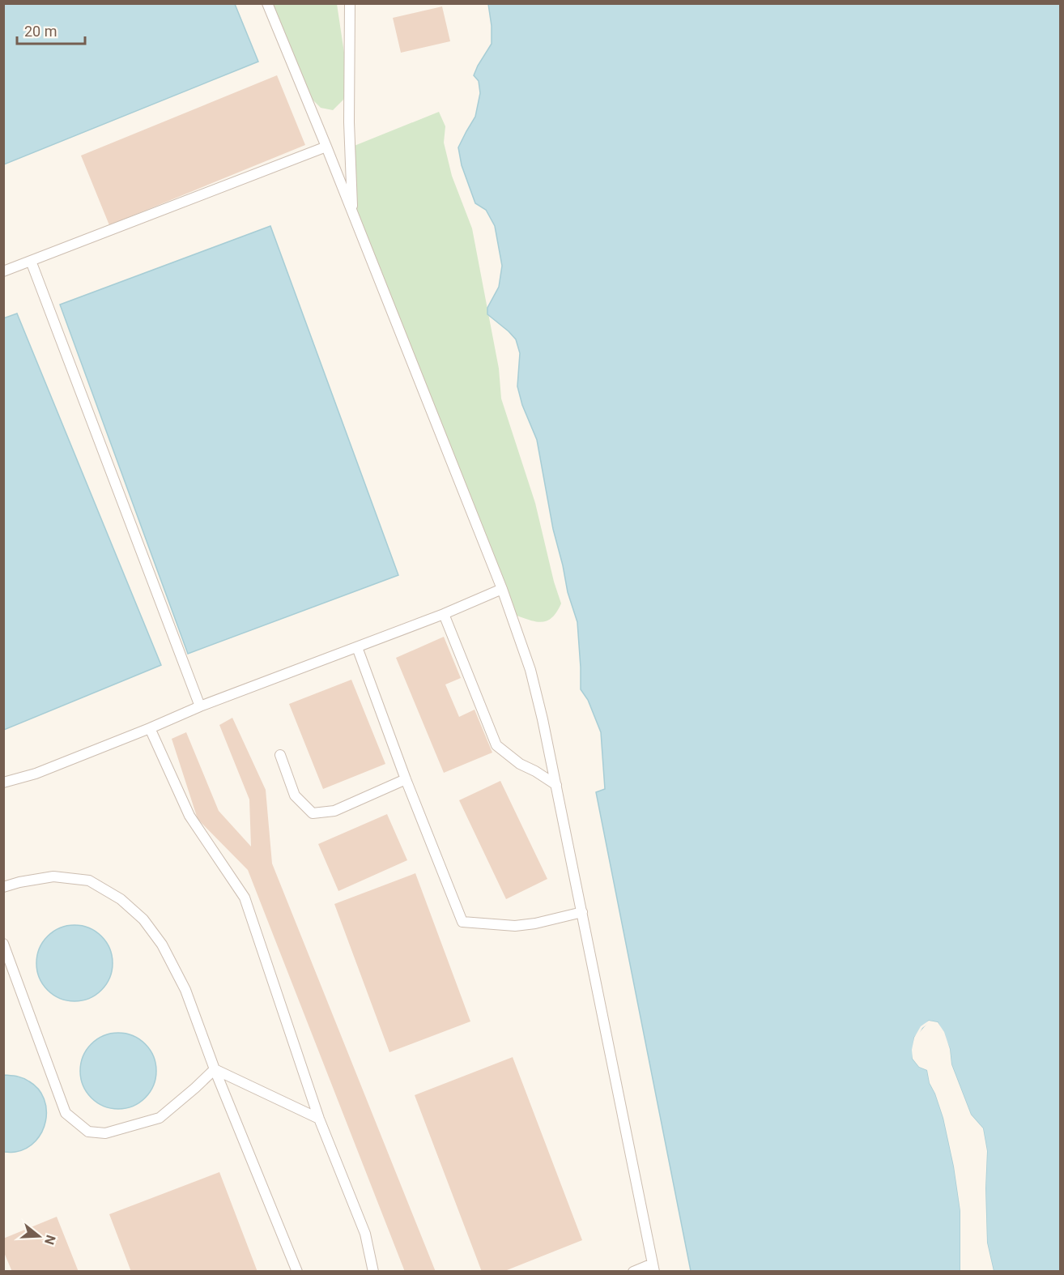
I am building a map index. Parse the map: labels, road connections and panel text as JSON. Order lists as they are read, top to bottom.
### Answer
{
  "scale_bar": "20 m",
  "north": "right"
}
